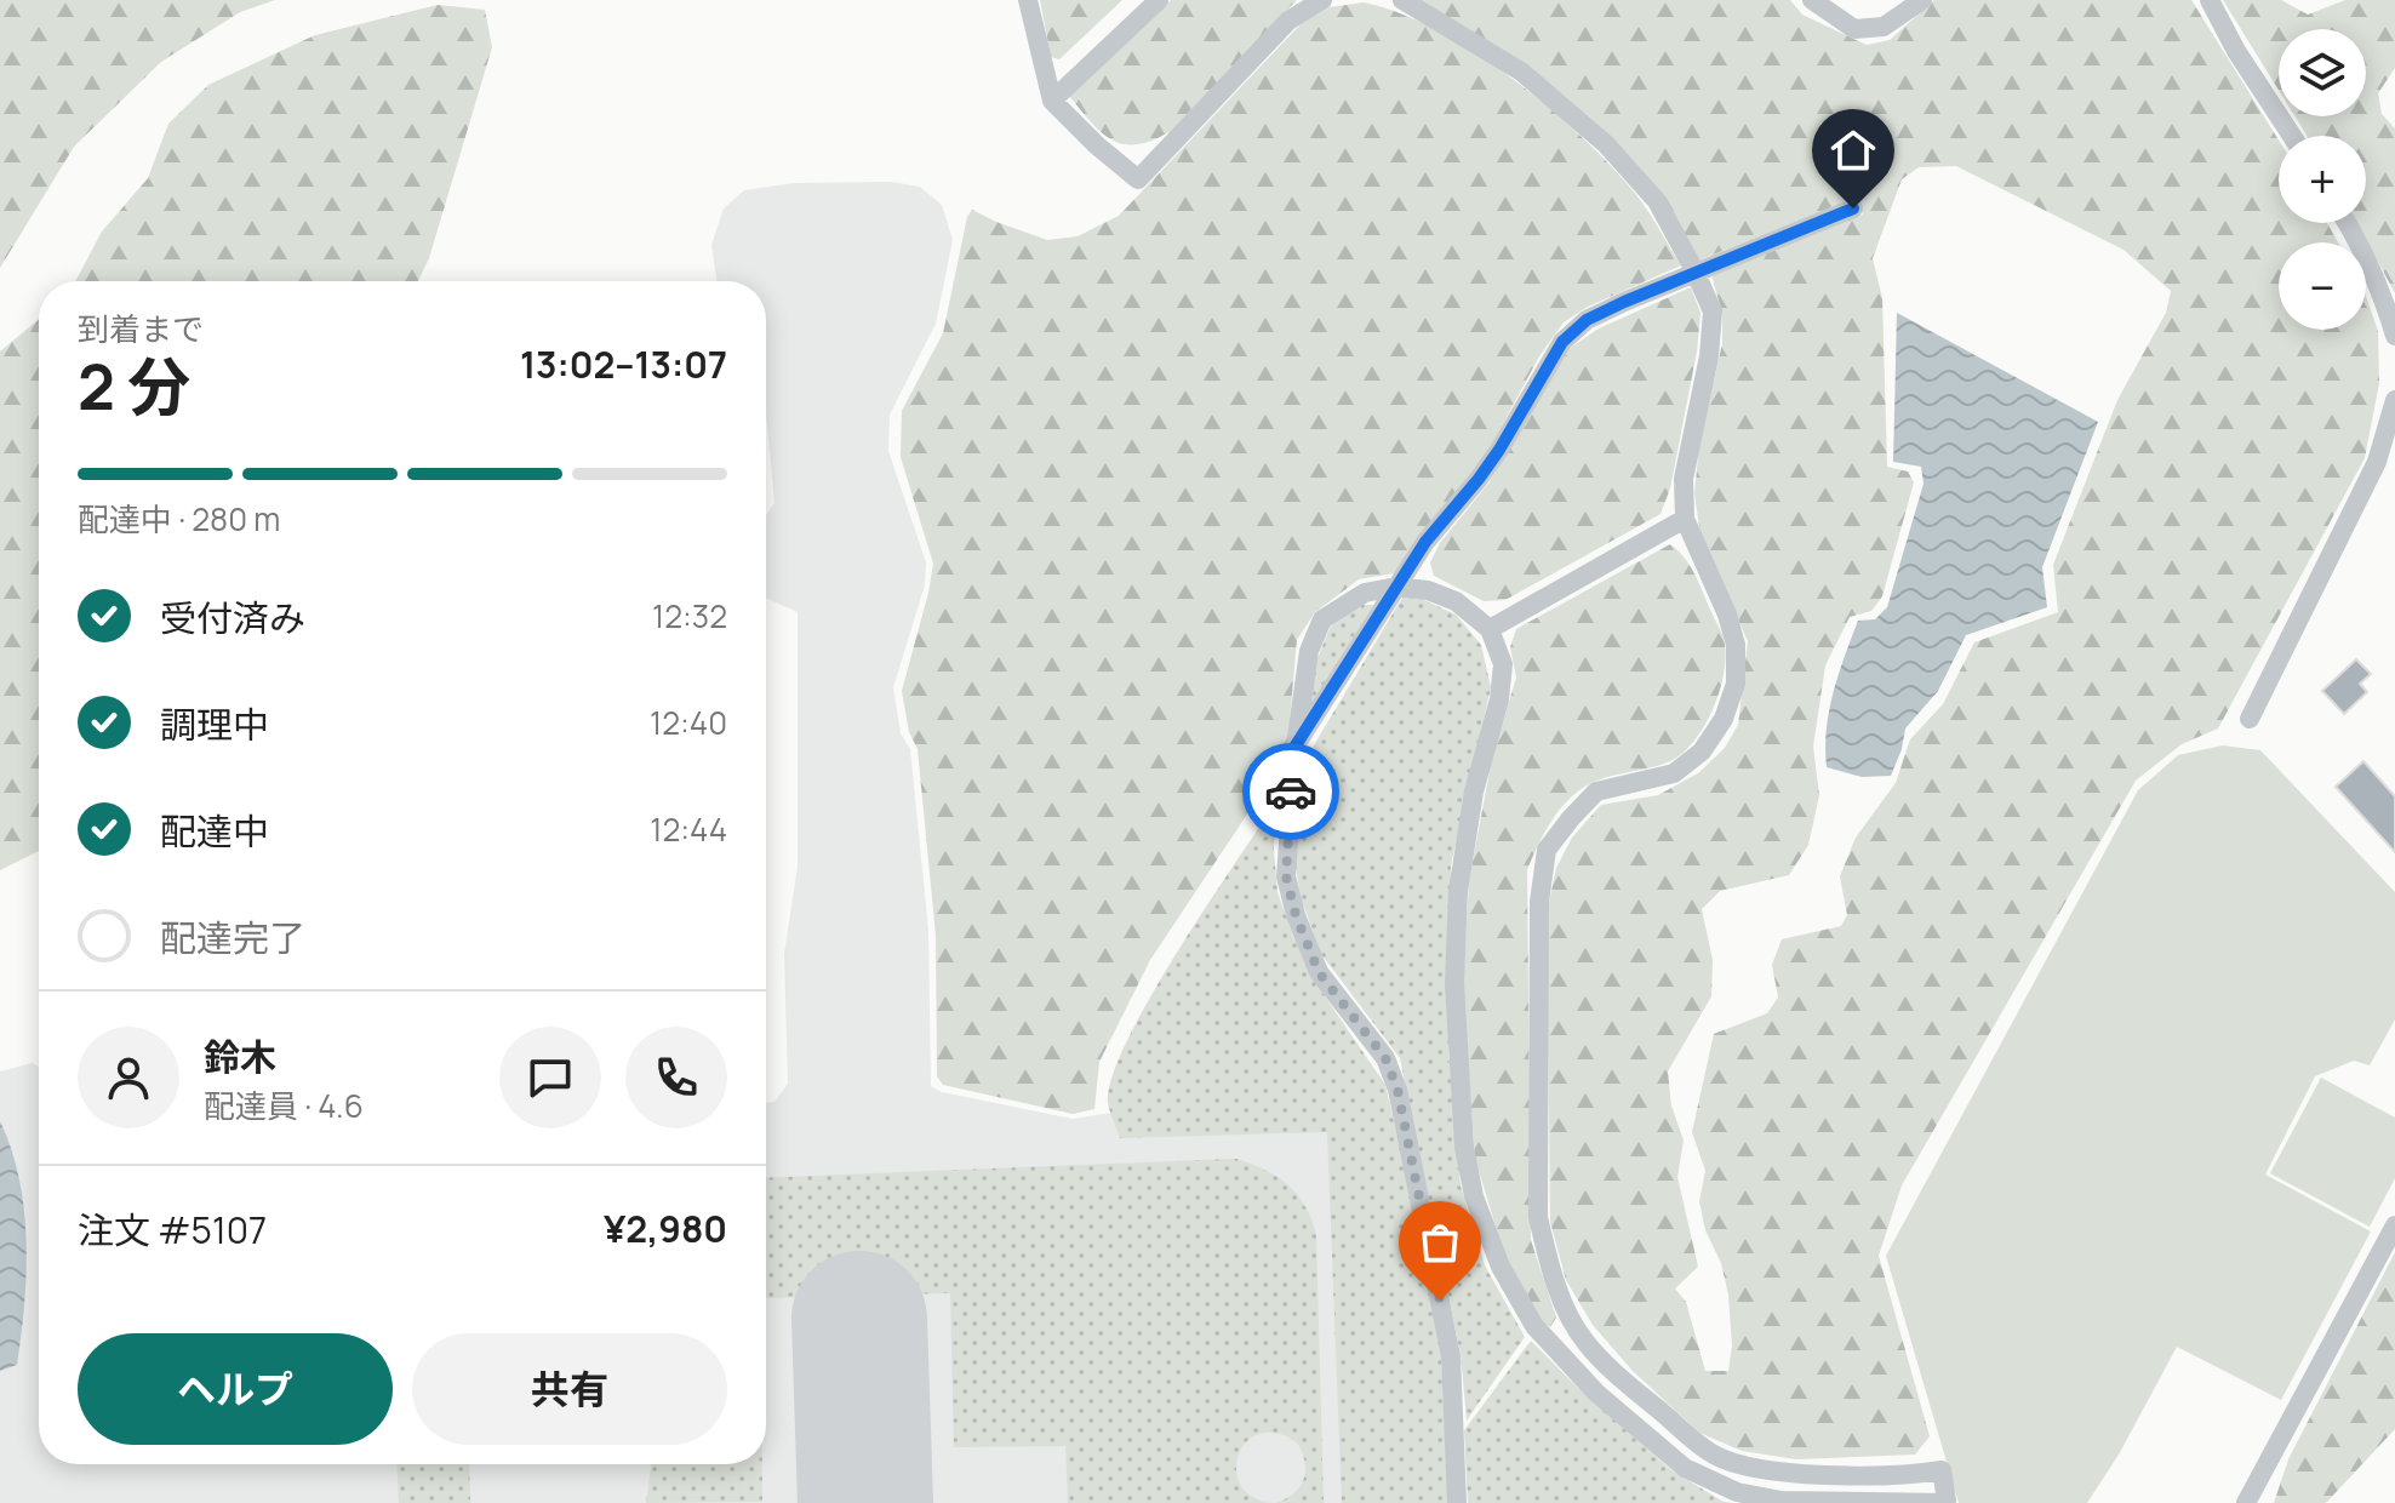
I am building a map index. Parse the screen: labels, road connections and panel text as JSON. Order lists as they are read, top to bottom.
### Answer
{
  "page": {
    "map_buttons": ["+", "−"],
    "heading": ["2 分", "到着まで", "13:02–13:07"],
    "panel": [
      "鈴木",
      "配達員 · 4.6",
      "注文 #5107",
      "¥2,980"
    ],
    "bar": "配達中 · 280 m",
    "list": [
      ["受付済み", "12:32"],
      ["調理中", "12:40"],
      ["配達中", "12:44"],
      "配達完了"
    ],
    "buttons": ["ヘルプ", "共有"]
  }
}
